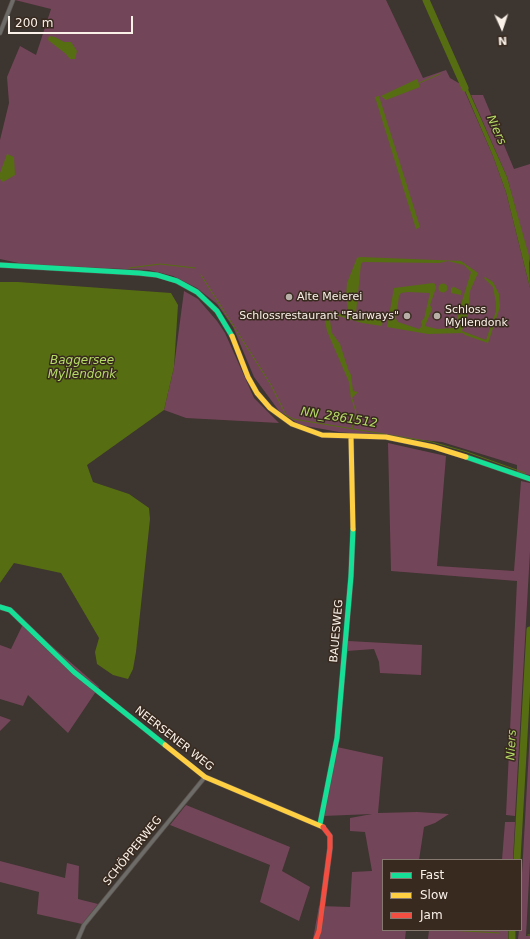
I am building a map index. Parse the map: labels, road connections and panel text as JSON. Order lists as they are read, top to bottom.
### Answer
{
  "streets": {
    "street": ["BAUESWEG", "NEERSENER WEG", "SCHÖPPERWEG"]
  },
  "crossings": [
    ["BAUESWEG", "NEERSENER WEG"],
    ["NEERSENER WEG", "SCHÖPPERWEG"]
  ],
  "water": ["Niers", "Baggersee Myllendonk", "NN_2861512"],
  "places": ["Alte Meierei", "Schlossrestaurant \"Fairways\"", "Schloss Myllendonk"],
  "legend": ["Fast", "Slow", "Jam"],
  "scale_bar": "200 m",
  "north": "bottom"
}
